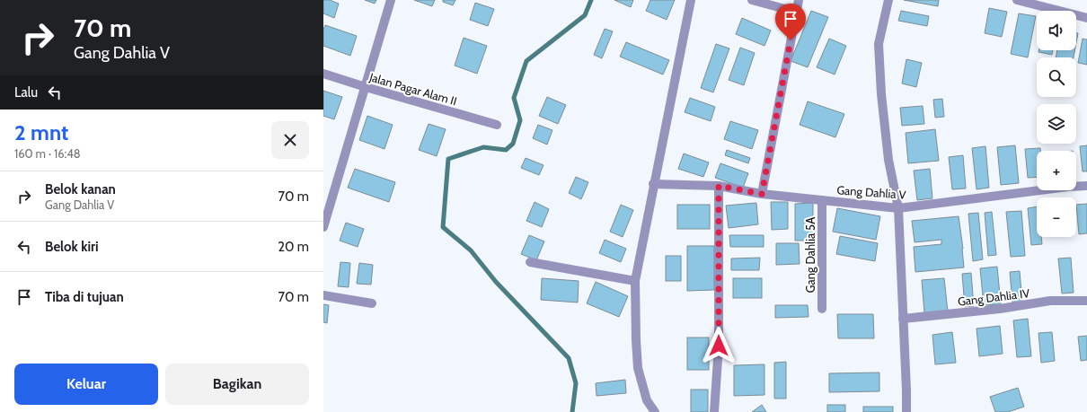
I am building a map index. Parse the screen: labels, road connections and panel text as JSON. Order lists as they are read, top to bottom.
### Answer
{
  "streets": {
    "street": [
      "Jalan Pagar Alam II",
      "Gang Dahlia V",
      "Gang Dahlia 5A",
      "Gang Dahlia IV"
    ]
  },
  "crossings": [
    ["Gang Dahlia V", "Gang Dahlia 5A"]
  ],
  "page": {
    "turn": ["70 m", "Gang Dahlia V"],
    "map_buttons": ["+", "−"],
    "then": "Lalu",
    "heading": ["2 mnt", "160 m · 16:48"],
    "list": [
      {
        "name": "Belok kanan",
        "note": "Gang Dahlia V",
        "value": "70 m"
      },
      {
        "name": "Belok kiri",
        "value": "20 m"
      },
      {
        "name": "Tiba di tujuan",
        "value": "70 m"
      }
    ],
    "buttons": ["Keluar", "Bagikan"]
  }
}
